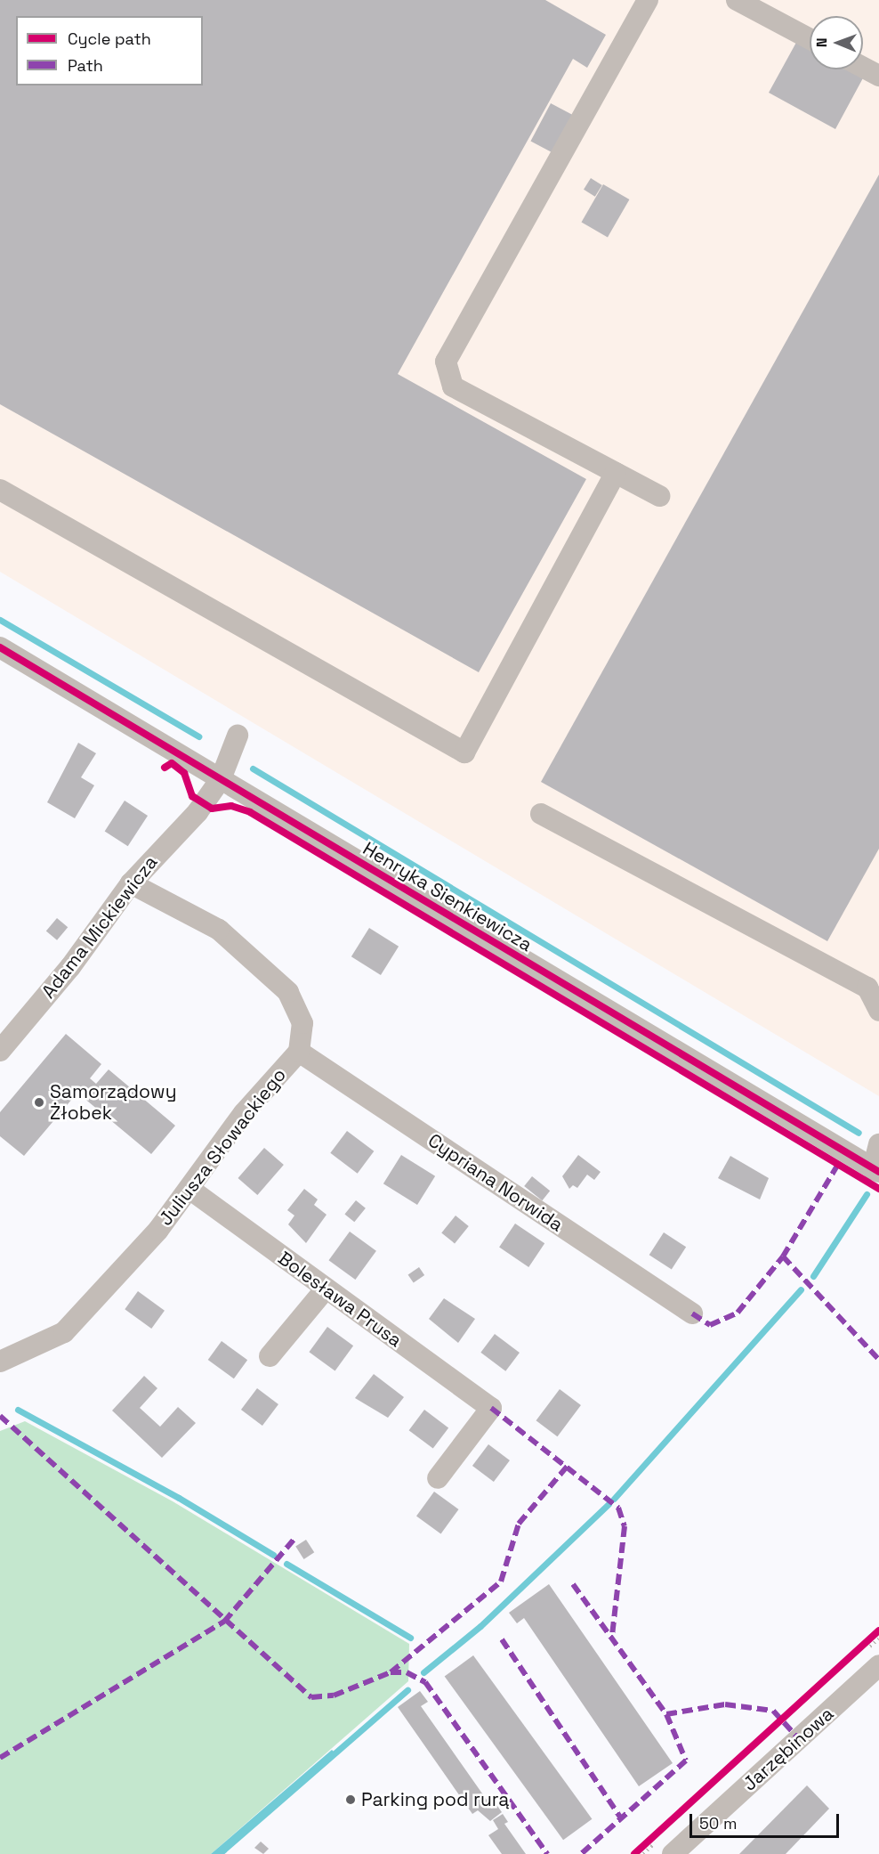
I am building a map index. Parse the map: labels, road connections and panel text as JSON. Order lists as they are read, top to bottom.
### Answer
{
  "streets": {
    "street": [
      "Henryka Sienkiewicza",
      "Adama Mickiewicza",
      "Juliusza Słowackiego",
      "Cypriana Norwida",
      "Bolesława Prusa",
      "Jarzębinowa"
    ]
  },
  "crossings": [
    ["Henryka Sienkiewicza", "Adama Mickiewicza"],
    ["Adama Mickiewicza", "Juliusza Słowackiego"],
    ["Juliusza Słowackiego", "Cypriana Norwida"],
    ["Juliusza Słowackiego", "Bolesława Prusa"]
  ],
  "places": ["Samorządowy Żłobek", "Parking pod rurą"],
  "legend": ["Cycle path", "Path"],
  "scale_bar": "50 m",
  "north": "left"
}
